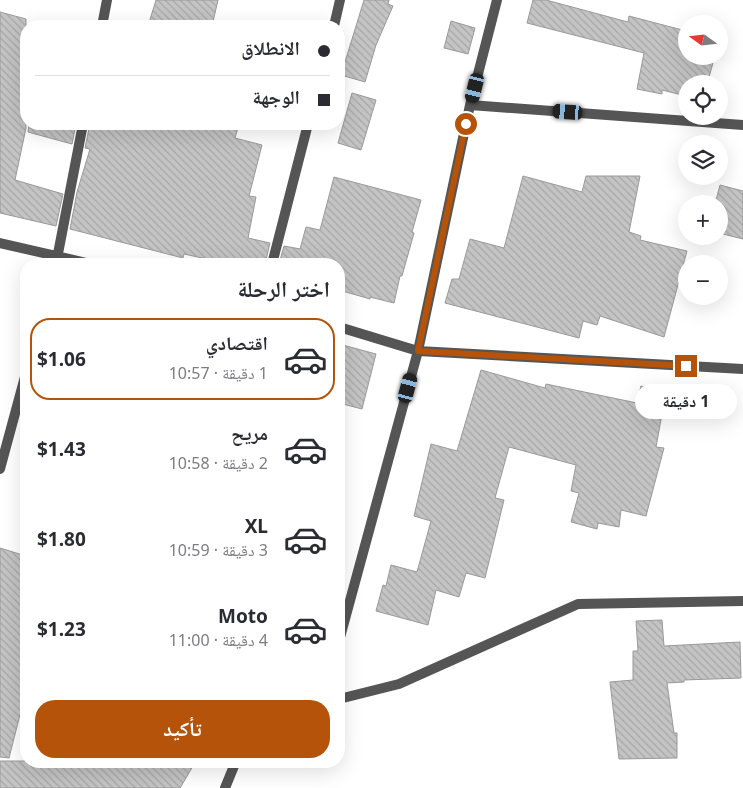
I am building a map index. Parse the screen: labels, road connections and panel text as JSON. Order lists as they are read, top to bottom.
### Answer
{
  "north": "left",
  "page": {
    "map_buttons": ["+", "−"],
    "banner": ["الانطلاق", "الوجهة"],
    "heading": "اختر الرحلة",
    "list": [
      {
        "name": "اقتصادي",
        "note": "1 دقيقة · 10:57",
        "value": "$1.06"
      },
      {
        "name": "مريح",
        "note": "2 دقيقة · 10:58",
        "value": "$1.43"
      },
      {
        "name": "XL",
        "note": "3 دقيقة · 10:59",
        "value": "$1.80"
      },
      {
        "name": "Moto",
        "note": "4 دقيقة · 11:00",
        "value": "$1.23"
      }
    ],
    "bubble": "1 دقيقة",
    "buttons": "تأكيد"
  }
}
